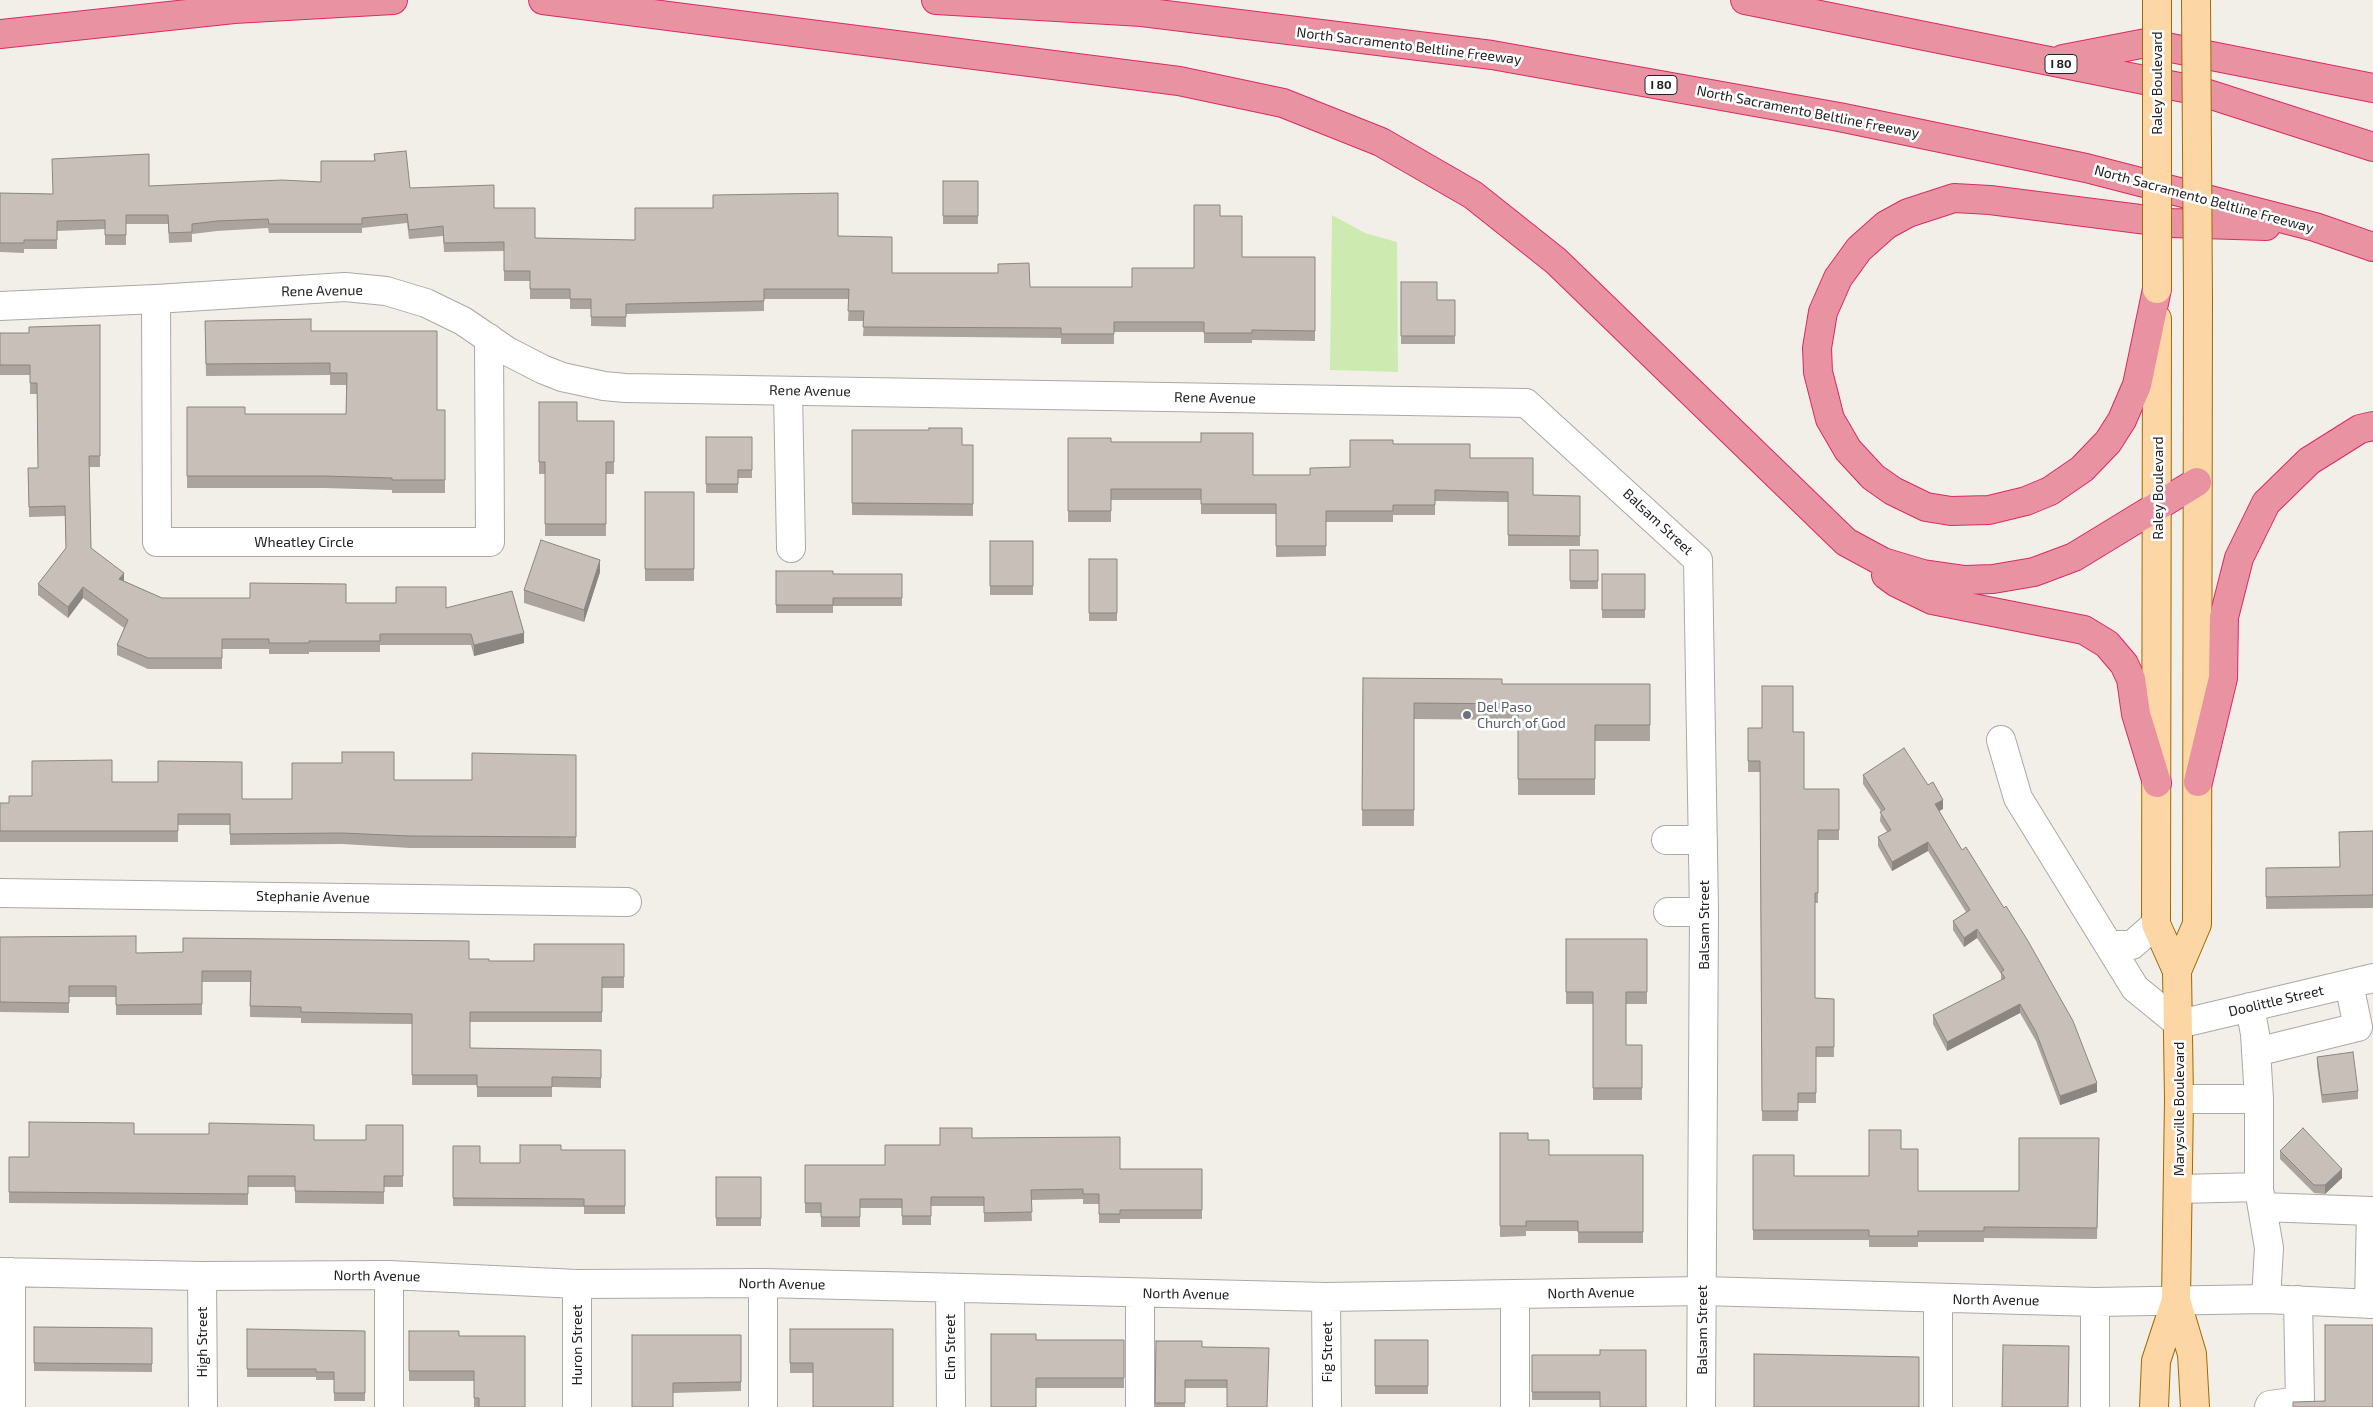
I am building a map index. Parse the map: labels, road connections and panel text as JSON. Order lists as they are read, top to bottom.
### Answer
{
  "streets": {
    "highway": ["North Sacramento Beltline Freeway", "I 80"],
    "main road": ["Raley Boulevard", "Marysville Boulevard"],
    "street": [
      "Rene Avenue",
      "Balsam Street",
      "Wheatley Circle",
      "Stephanie Avenue",
      "Doolittle Street",
      "North Avenue",
      "High Street",
      "Huron Street",
      "Elm Street",
      "Fig Street"
    ]
  },
  "crossings": [
    ["Raley Boulevard", "Doolittle Street"],
    ["Raley Boulevard", "Marysville Boulevard"],
    ["Rene Avenue", "Balsam Street"],
    ["Rene Avenue", "Wheatley Circle"],
    ["Balsam Street", "North Avenue"],
    ["Doolittle Street", "Marysville Boulevard"],
    ["Marysville Boulevard", "North Avenue"],
    ["North Avenue", "High Street"],
    ["North Avenue", "Huron Street"],
    ["North Avenue", "Elm Street"],
    ["North Avenue", "Fig Street"]
  ],
  "places": ["Del Paso Church of God"]
}
